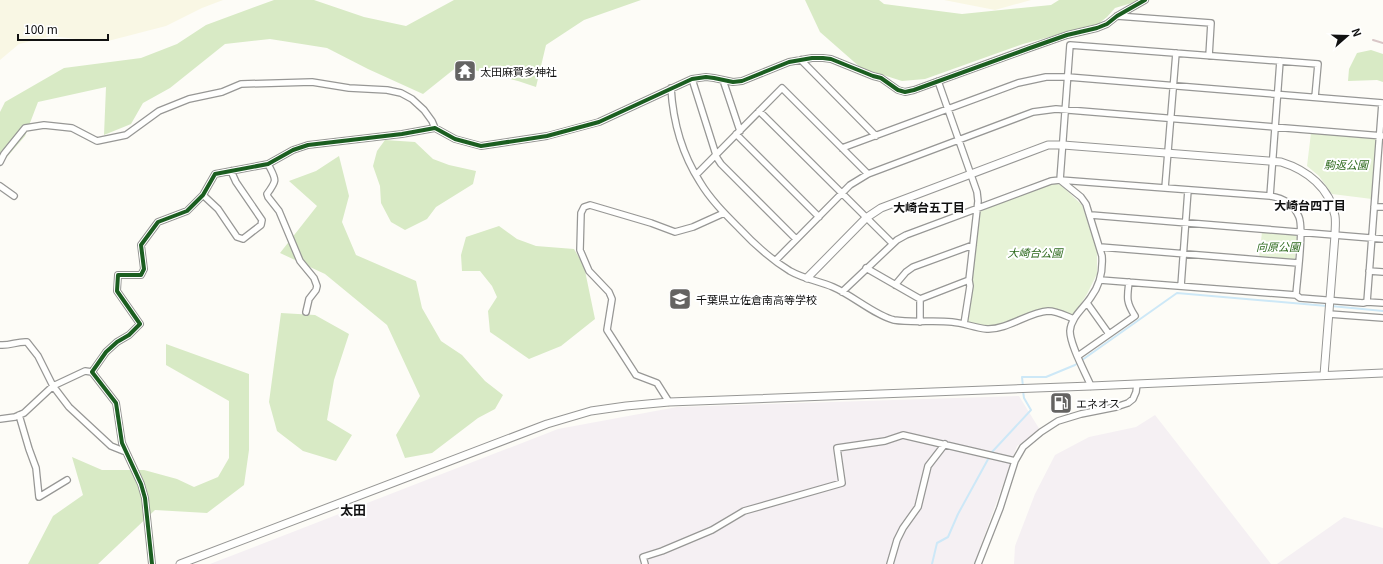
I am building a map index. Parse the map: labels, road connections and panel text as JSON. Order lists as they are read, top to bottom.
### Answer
{
  "districts": ["大崎台四丁目", "大崎台五丁目", "太田"],
  "parks": ["駒返公園", "向原公園", "大崎台公園"],
  "places": {
    "temple": ["太田麻賀多神社"],
    "school or university": ["千葉県立佐倉南高等学校"],
    "fuel station": ["エネオス"]
  },
  "scale_bar": "100 m",
  "north": "right"
}
